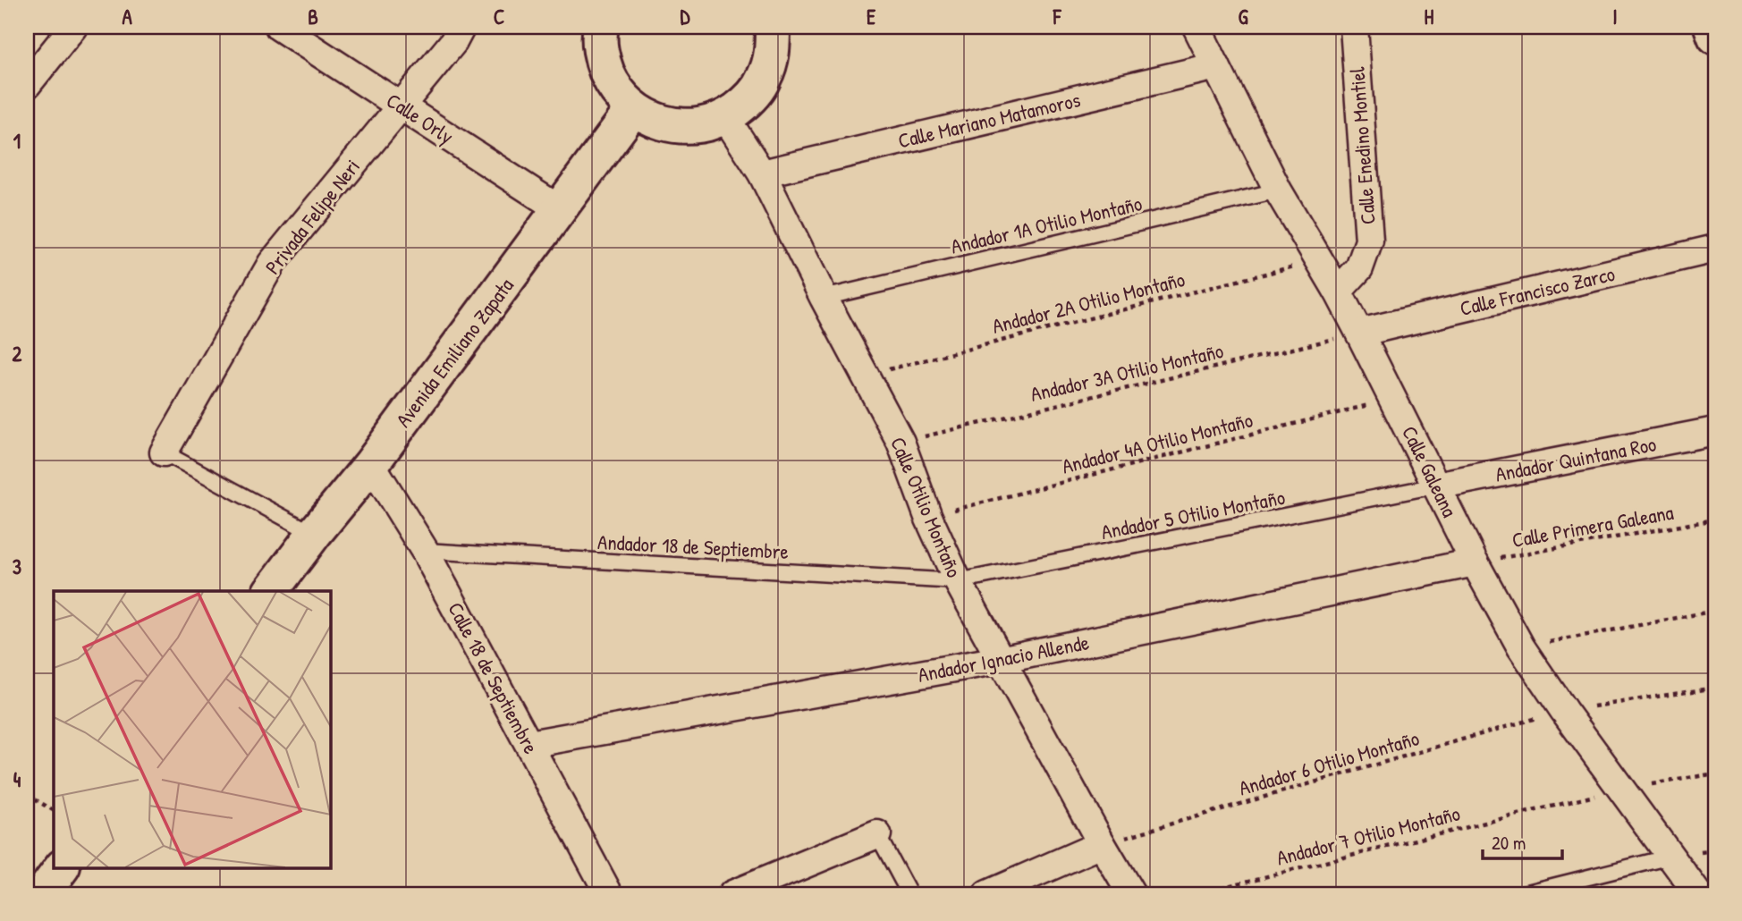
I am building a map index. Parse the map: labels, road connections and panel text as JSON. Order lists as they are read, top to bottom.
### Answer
{
  "streets": {
    "street": [
      "Calle Orly",
      "Calle Mariano Matamoros",
      "Calle Enedino Montiel",
      "Privada Felipe Neri",
      "Calle Francisco Zarco",
      "Avenida Emiliano Zapata",
      "Andador Quintana Roo",
      "Calle Galeana",
      "Calle Otilio Montaño",
      "Andador Ignacio Allende",
      "Calle 18 de Septiembre"
    ],
    "lane": ["Andador 1A Otilio Montaño", "Andador 5 Otilio Montaño", "Andador 18 de Septiembre"],
    "path": [
      "Andador 2A Otilio Montaño",
      "Andador 3A Otilio Montaño",
      "Andador 4A Otilio Montaño",
      "Calle Primera Galeana",
      "Andador 6 Otilio Montaño",
      "Andador 7 Otilio Montaño"
    ]
  },
  "crossings": [
    ["Calle Orly", "Privada Felipe Neri"],
    ["Calle Orly", "Avenida Emiliano Zapata"],
    ["Calle Mariano Matamoros", "Calle Galeana"],
    ["Calle Mariano Matamoros", "Calle Otilio Montaño"],
    ["Calle Enedino Montiel", "Calle Galeana"],
    ["Andador 1A Otilio Montaño", "Calle Galeana"],
    ["Andador 1A Otilio Montaño", "Calle Otilio Montaño"],
    ["Calle Francisco Zarco", "Andador 3A Otilio Montaño"],
    ["Calle Francisco Zarco", "Calle Galeana"],
    ["Andador 2A Otilio Montaño", "Calle Galeana"],
    ["Andador 2A Otilio Montaño", "Calle Otilio Montaño"],
    ["Avenida Emiliano Zapata", "Calle 18 de Septiembre"],
    ["Andador 3A Otilio Montaño", "Calle Galeana"],
    ["Andador 3A Otilio Montaño", "Calle Otilio Montaño"],
    ["Andador 4A Otilio Montaño", "Calle Galeana"],
    ["Andador 4A Otilio Montaño", "Calle Otilio Montaño"],
    ["Andador Quintana Roo", "Calle Galeana"],
    ["Andador Quintana Roo", "Andador 5 Otilio Montaño"],
    ["Calle Galeana", "Andador 5 Otilio Montaño"],
    ["Calle Galeana", "Calle Primera Galeana"],
    ["Calle Galeana", "Andador Ignacio Allende"],
    ["Calle Galeana", "Andador 6 Otilio Montaño"],
    ["Calle Galeana", "Andador 7 Otilio Montaño"],
    ["Calle Otilio Montaño", "Andador 5 Otilio Montaño"],
    ["Calle Otilio Montaño", "Andador 18 de Septiembre"],
    ["Calle Otilio Montaño", "Andador Ignacio Allende"],
    ["Calle Otilio Montaño", "Andador 6 Otilio Montaño"],
    ["Andador 5 Otilio Montaño", "Andador 18 de Septiembre"],
    ["Calle Primera Galeana", "Andador Ignacio Allende"],
    ["Andador 18 de Septiembre", "Calle 18 de Septiembre"],
    ["Andador Ignacio Allende", "Calle 18 de Septiembre"]
  ],
  "scale_bar": "20 m",
  "grid": {
    "columns": [
      "A",
      "B",
      "C",
      "D",
      "E",
      "F",
      "G",
      "H",
      "I"
    ],
    "rows": [
      "1",
      "2",
      "3",
      "4"
    ]
  }
}
